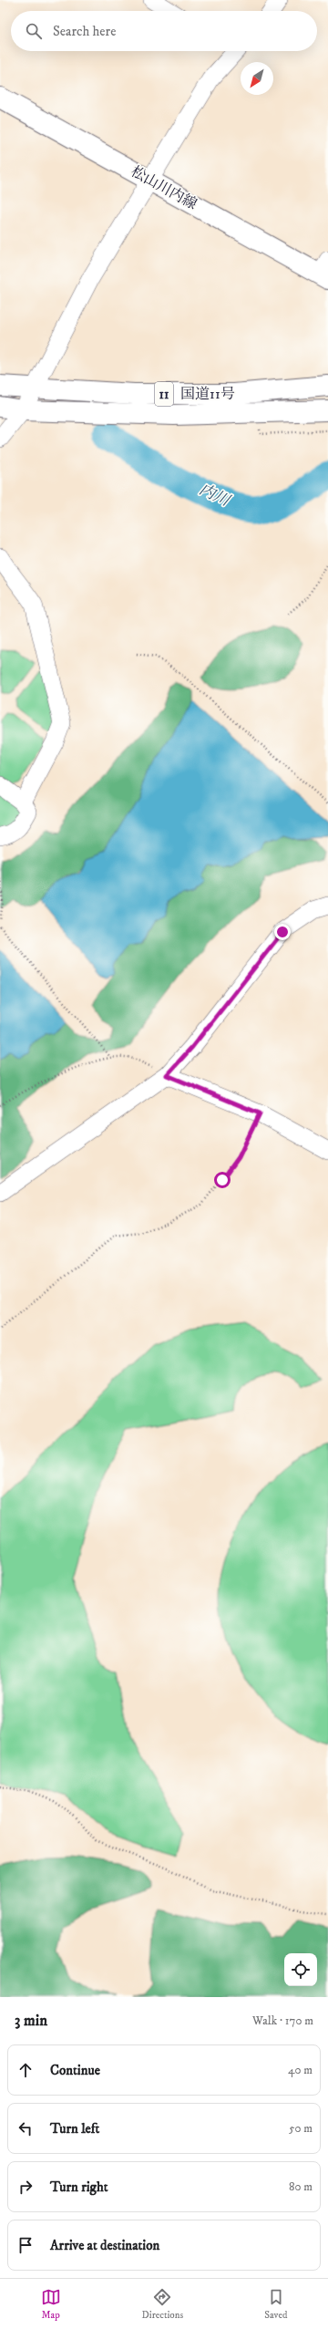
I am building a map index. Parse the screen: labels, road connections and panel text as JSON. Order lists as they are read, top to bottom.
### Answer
{
  "streets": {
    "main road": ["松山川内線", "11", "国道11号"]
  },
  "water": ["内川"],
  "north": "bottom left",
  "page": {
    "search": "Search here",
    "heading": ["3 min", "Walk · 170 m"],
    "list": [
      ["Continue", "40 m"],
      ["Turn left", "50 m"],
      ["Turn right", "80 m"],
      "Arrive at destination"
    ],
    "nav": ["Map", "Directions", "Saved"]
  }
}
